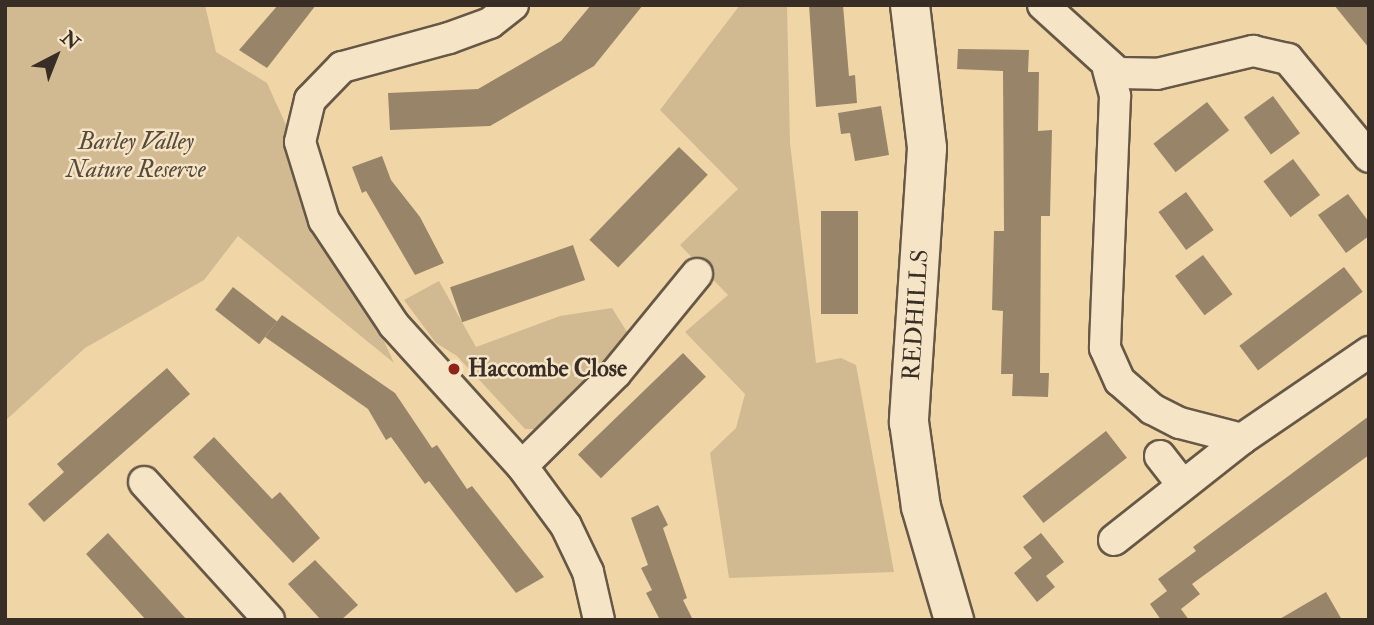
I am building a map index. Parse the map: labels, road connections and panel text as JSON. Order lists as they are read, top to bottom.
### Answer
{
  "streets": {
    "street": ["REDHILLS"]
  },
  "parks": ["Barley Valley Nature Reserve"],
  "places": ["Haccombe Close"],
  "north": "top right"
}
